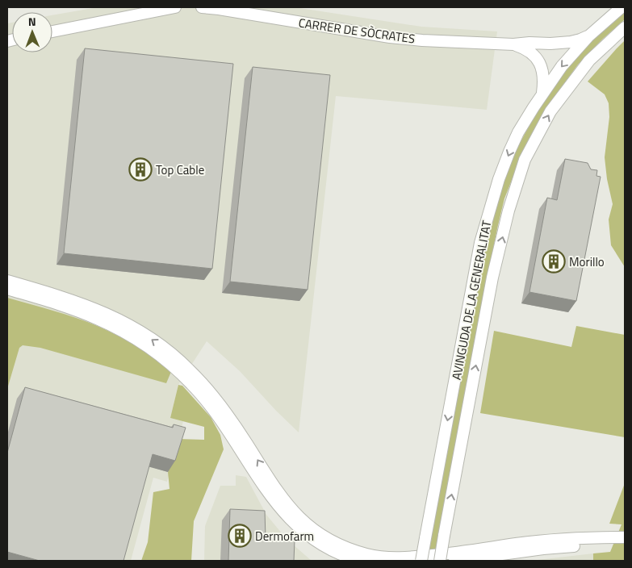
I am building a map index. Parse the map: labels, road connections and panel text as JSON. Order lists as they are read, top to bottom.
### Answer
{
  "streets": {
    "street": ["CARRER DE SÒCRATES", "AVINGUDA DE LA GENERALITAT"]
  },
  "crossings": [
    ["CARRER DE SÒCRATES", "AVINGUDA DE LA GENERALITAT"]
  ],
  "places": {
    "building": ["Top Cable", "Morillo", "Dermofarm"]
  },
  "north": "top"
}
